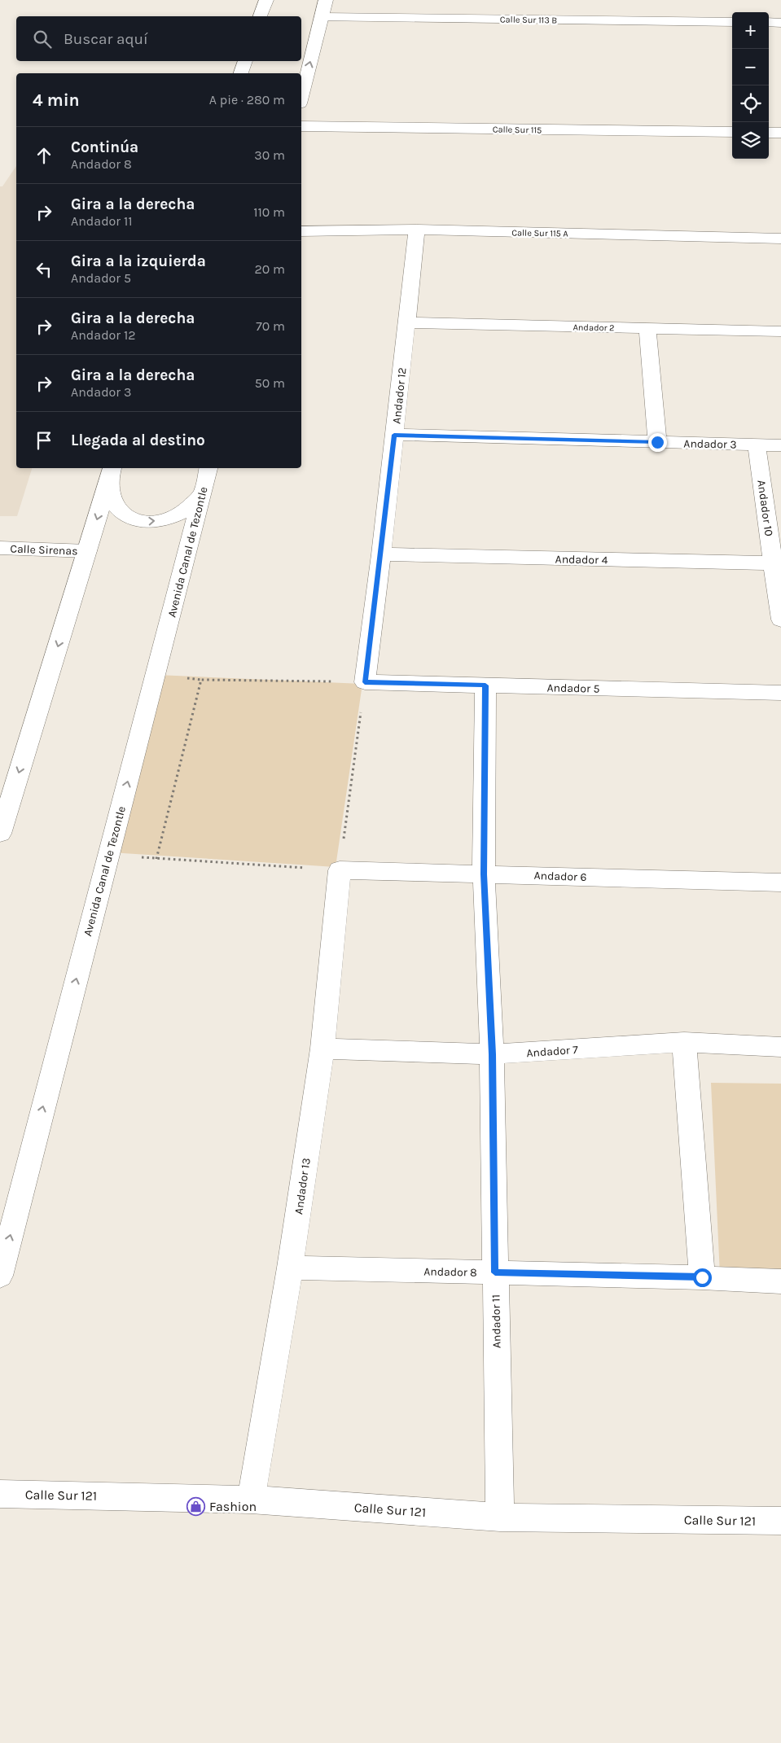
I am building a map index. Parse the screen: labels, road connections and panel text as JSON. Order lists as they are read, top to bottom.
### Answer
{
  "streets": {
    "street": [
      "Calle Sur 113 B",
      "Calle Sur 115",
      "Calle Sur 115 A",
      "Andador 2",
      "Andador 12",
      "Andador 3",
      "Andador 10",
      "Calle Sirenas",
      "Avenida Canal de Tezontle",
      "Andador 4",
      "Andador 5",
      "Andador 6",
      "Andador 7",
      "Andador 13",
      "Andador 8",
      "Andador 11",
      "Calle Sur 121"
    ]
  },
  "crossings": [
    ["Calle Sur 115 A", "Andador 12"],
    ["Andador 2", "Andador 12"],
    ["Andador 12", "Andador 3"],
    ["Andador 12", "Andador 4"],
    ["Andador 12", "Andador 5"],
    ["Andador 3", "Andador 10"],
    ["Andador 10", "Andador 4"],
    ["Andador 5", "Andador 11"],
    ["Andador 6", "Andador 13"],
    ["Andador 6", "Andador 11"],
    ["Andador 7", "Andador 13"],
    ["Andador 7", "Andador 11"],
    ["Andador 13", "Andador 8"],
    ["Andador 13", "Calle Sur 121"],
    ["Andador 8", "Andador 11"],
    ["Andador 11", "Calle Sur 121"]
  ],
  "places": {
    "shop": ["Fashion"]
  },
  "page": {
    "map_buttons": ["+", "−"],
    "search": "Buscar aquí",
    "heading": ["4 min", "A pie · 280 m"],
    "list": [
      ["Continúa", "Andador 8", "30 m"],
      ["Gira a la derecha", "Andador 11", "110 m"],
      ["Gira a la izquierda", "Andador 5", "20 m"],
      ["Gira a la derecha", "Andador 12", "70 m"],
      ["Gira a la derecha", "Andador 3", "50 m"],
      "Llegada al destino"
    ]
  }
}
